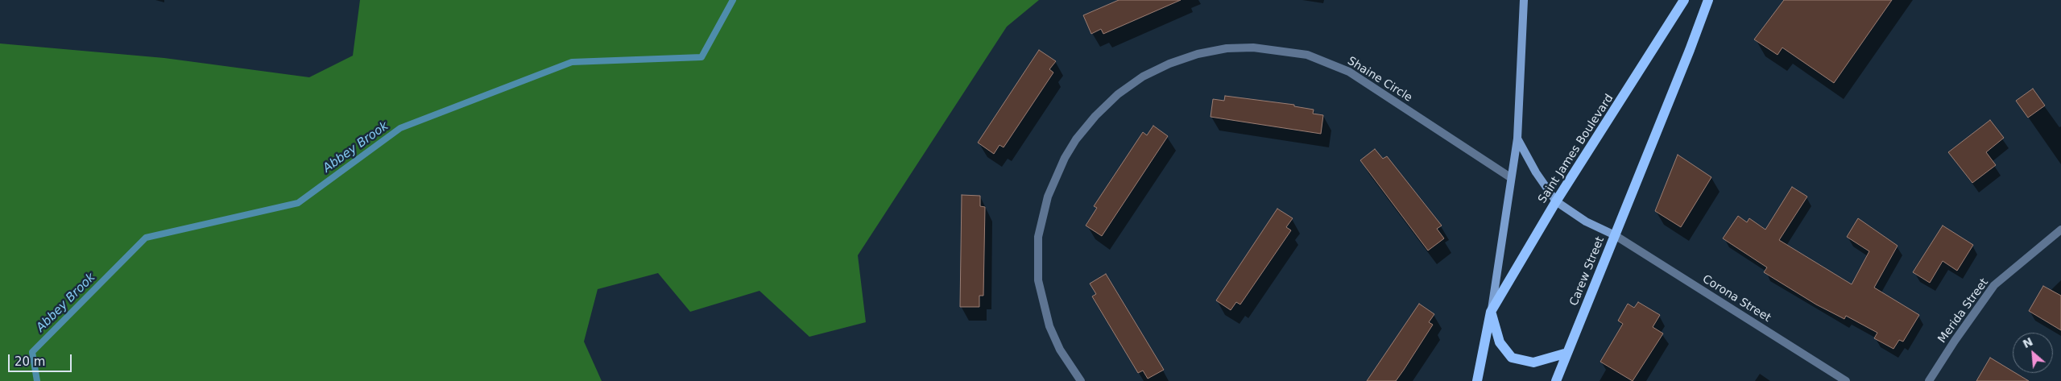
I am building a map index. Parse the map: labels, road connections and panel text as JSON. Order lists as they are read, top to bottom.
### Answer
{
  "streets": {
    "main road": ["Saint James Boulevard", "Carew Street"],
    "street": ["Shaine Circle", "Corona Street", "Merida Street"]
  },
  "crossings": [
    ["Saint James Boulevard", "Carew Street"],
    ["Carew Street", "Corona Street"]
  ],
  "water": ["Abbey Brook"],
  "scale_bar": "20 m",
  "north": "top left"
}
